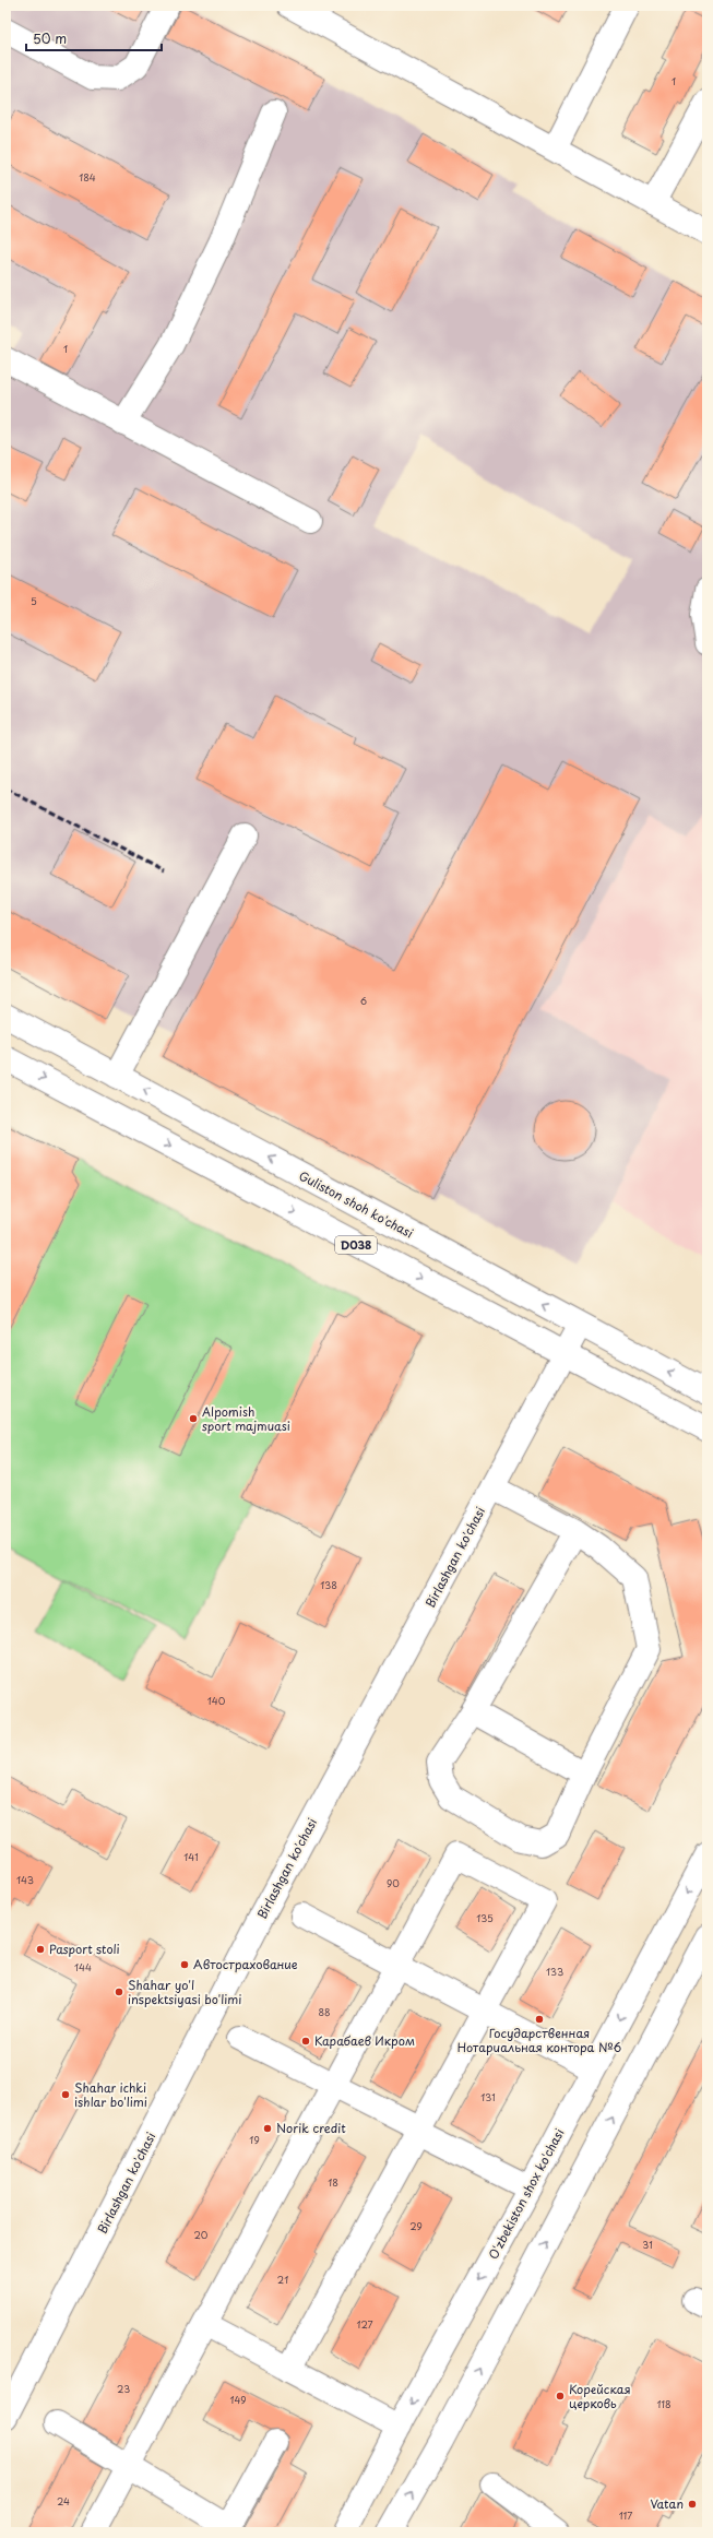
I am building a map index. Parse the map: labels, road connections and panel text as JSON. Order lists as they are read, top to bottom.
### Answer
{
  "streets": {
    "street": [
      "Guliston shoh ko'chasi",
      "D038",
      "Birlashgan ko'chasi",
      "O'zbekiston shox ko'chasi"
    ]
  },
  "crossings": [
    ["Guliston shoh ko'chasi", "Birlashgan ko'chasi"],
    ["D038", "Birlashgan ko'chasi"]
  ],
  "places": [
    "Alpomish sport majmuasi",
    "Pasport stoli",
    "Автострахование",
    "Shahar yo'l inspektsiyasi bo'limi",
    "Государственная Нотариальная контора №6",
    "Карабаев Икром",
    "Shahar ichki ishlar bo'limi",
    "Norik credit",
    "Корейская церковь",
    "Vatan"
  ],
  "house_numbers": [
    "1",
    "184",
    "1",
    "5",
    "6",
    "138",
    "140",
    "141",
    "143",
    "90",
    "135",
    "144",
    "133",
    "88",
    "131",
    "19",
    "18",
    "29",
    "20",
    "31",
    "21",
    "127",
    "23",
    "149",
    "118",
    "24",
    "117"
  ],
  "scale_bar": "50 m"
}
